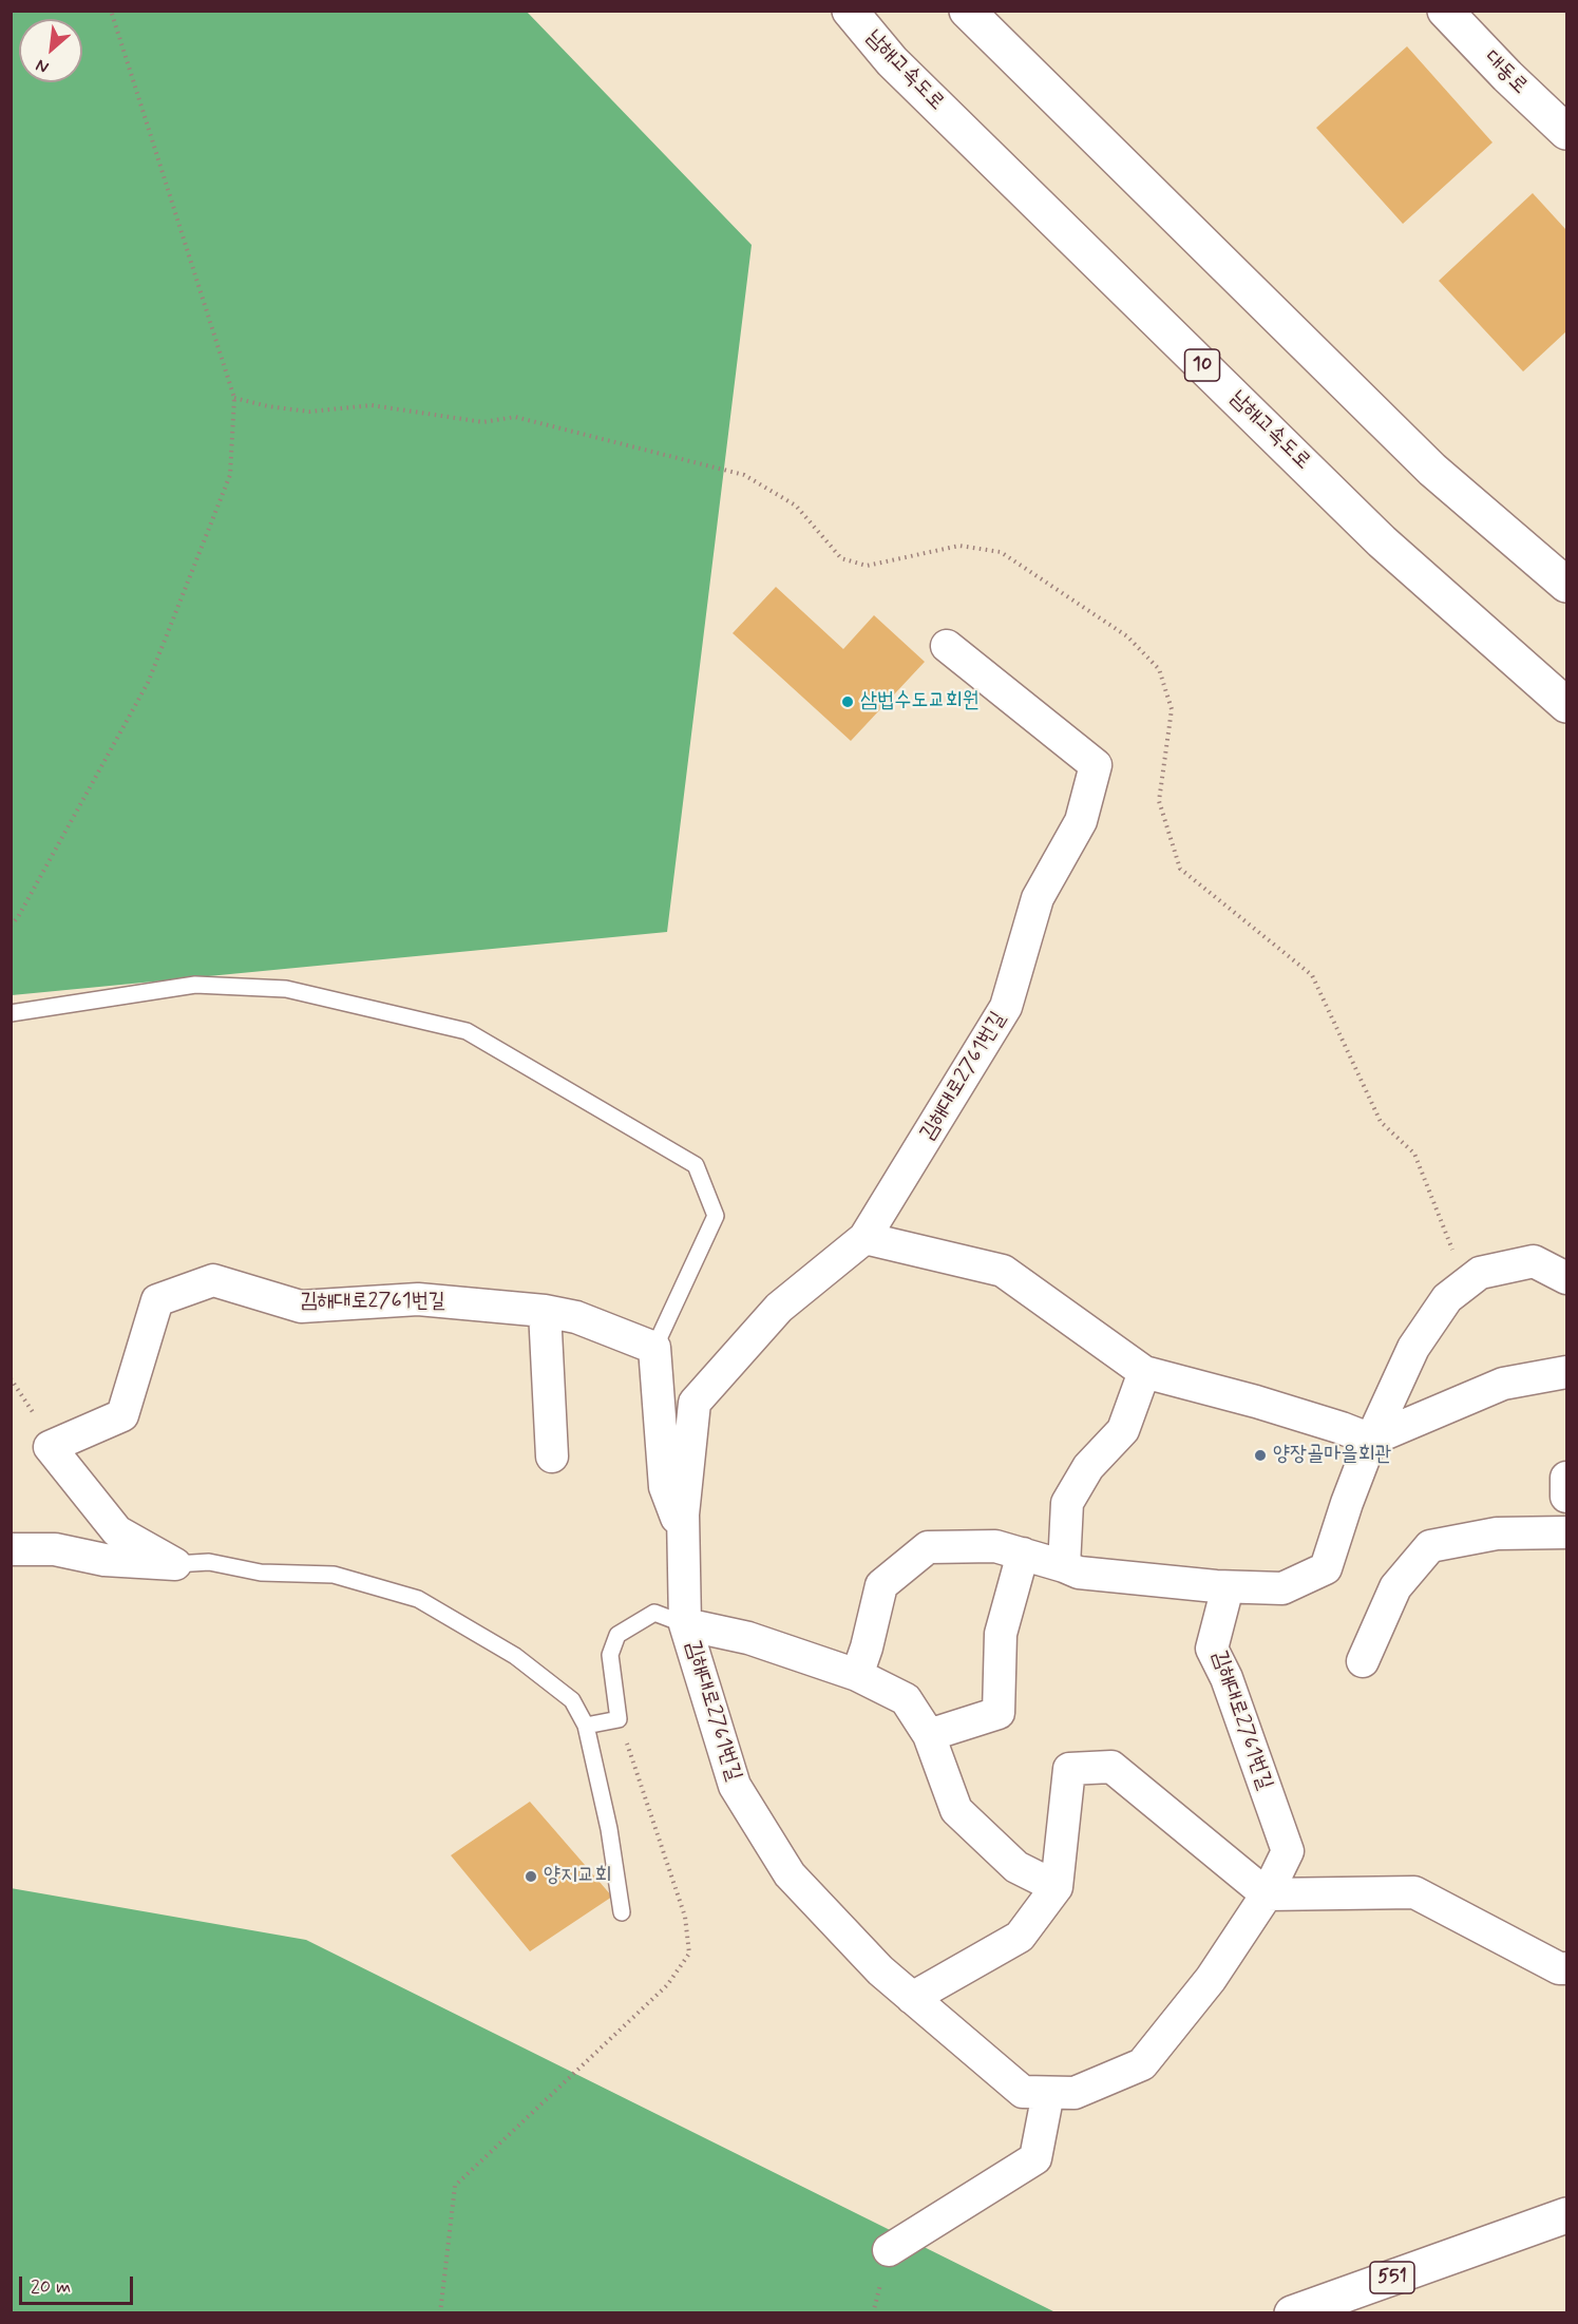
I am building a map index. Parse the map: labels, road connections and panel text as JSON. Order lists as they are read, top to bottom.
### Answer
{
  "streets": {
    "main road": [
      "남해고속도로",
      "대동로",
      "10",
      "551"
    ],
    "street": ["김해대로2761번길"]
  },
  "places": ["삼법수도교회원", "양장골마을회관", "양지교회"],
  "scale_bar": "20 m",
  "north": "bottom left"
}
